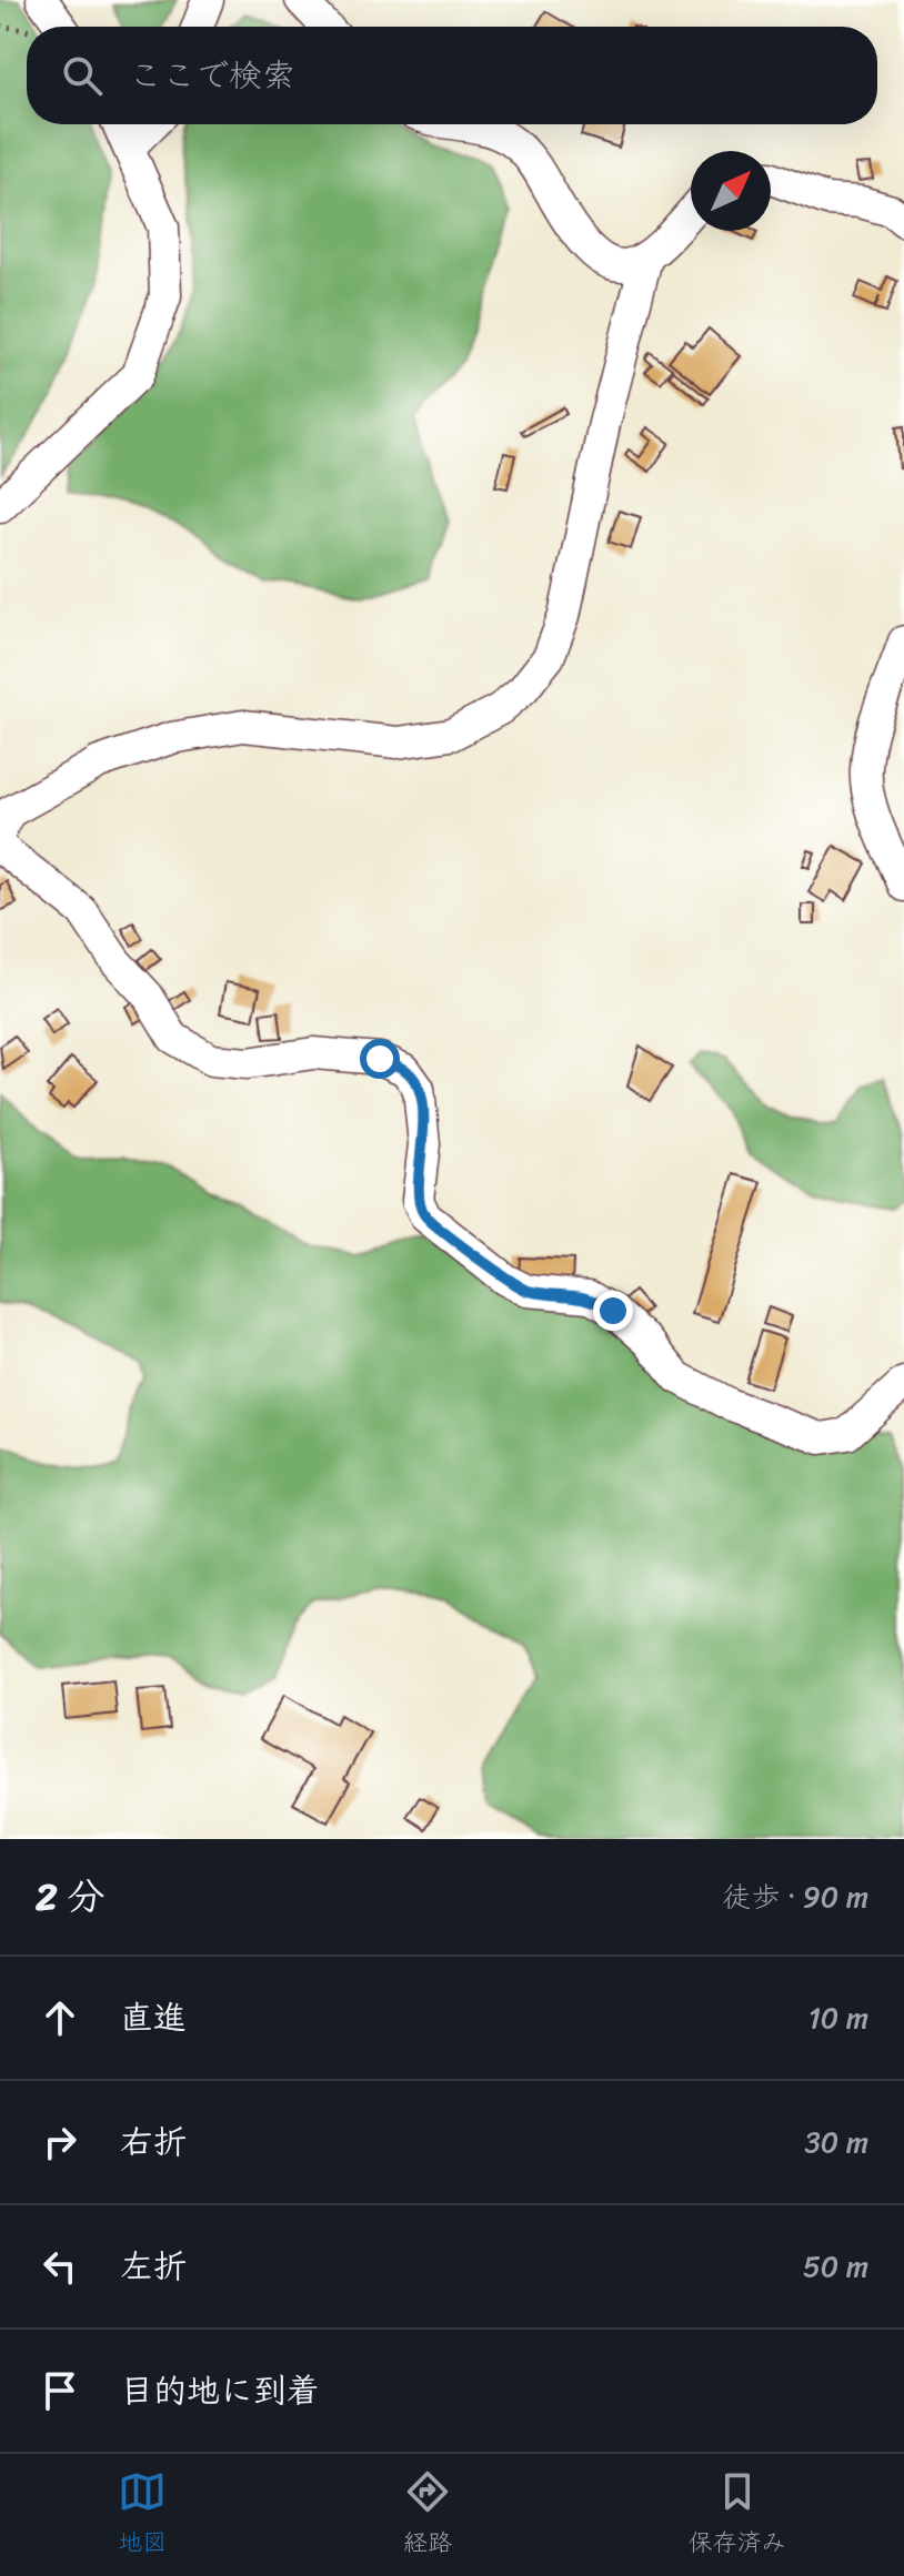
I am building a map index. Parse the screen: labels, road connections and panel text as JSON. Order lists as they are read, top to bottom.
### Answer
{
  "north": "top right",
  "page": {
    "search": "ここで検索",
    "heading": ["2 分", "徒歩 · 90 m"],
    "list": [
      ["直進", "10 m"],
      ["右折", "30 m"],
      ["左折", "50 m"],
      "目的地に到着"
    ],
    "nav": ["地図", "経路", "保存済み"]
  }
}
